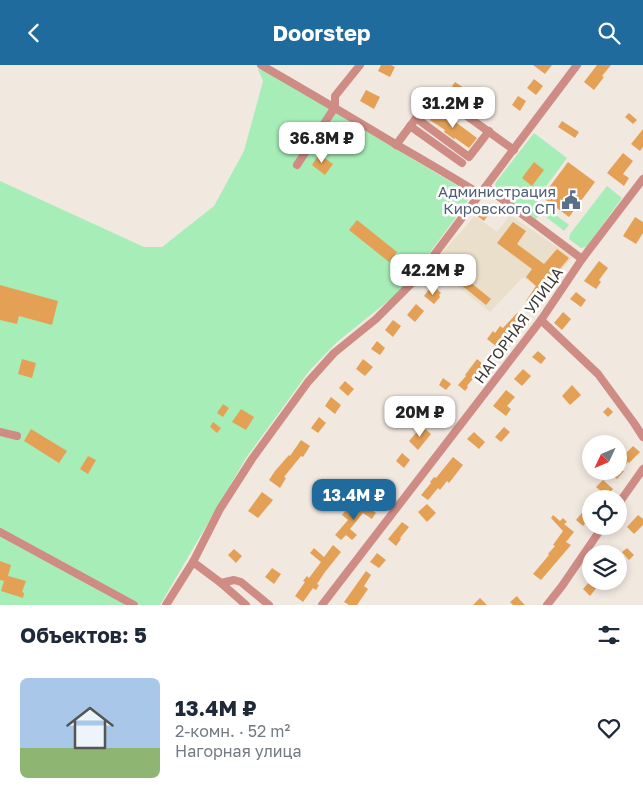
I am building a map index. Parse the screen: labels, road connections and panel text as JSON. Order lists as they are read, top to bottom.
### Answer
{
  "streets": {
    "street": ["НАГОРНАЯ УЛИЦА"]
  },
  "places": {
    "public building": ["Администрация Кировского СП"]
  },
  "north": "bottom left",
  "page": {
    "header": "Doorstep",
    "price": [
      "31.2M ₽",
      "36.8M ₽",
      "42.2M ₽",
      "20M ₽",
      "13.4M ₽"
    ],
    "heading": "Объектов: 5",
    "list": [
      {
        "name": "13.4M ₽",
        "note": "2-комн. · 52 m² · Нагорная улица"
      }
    ]
  }
}
